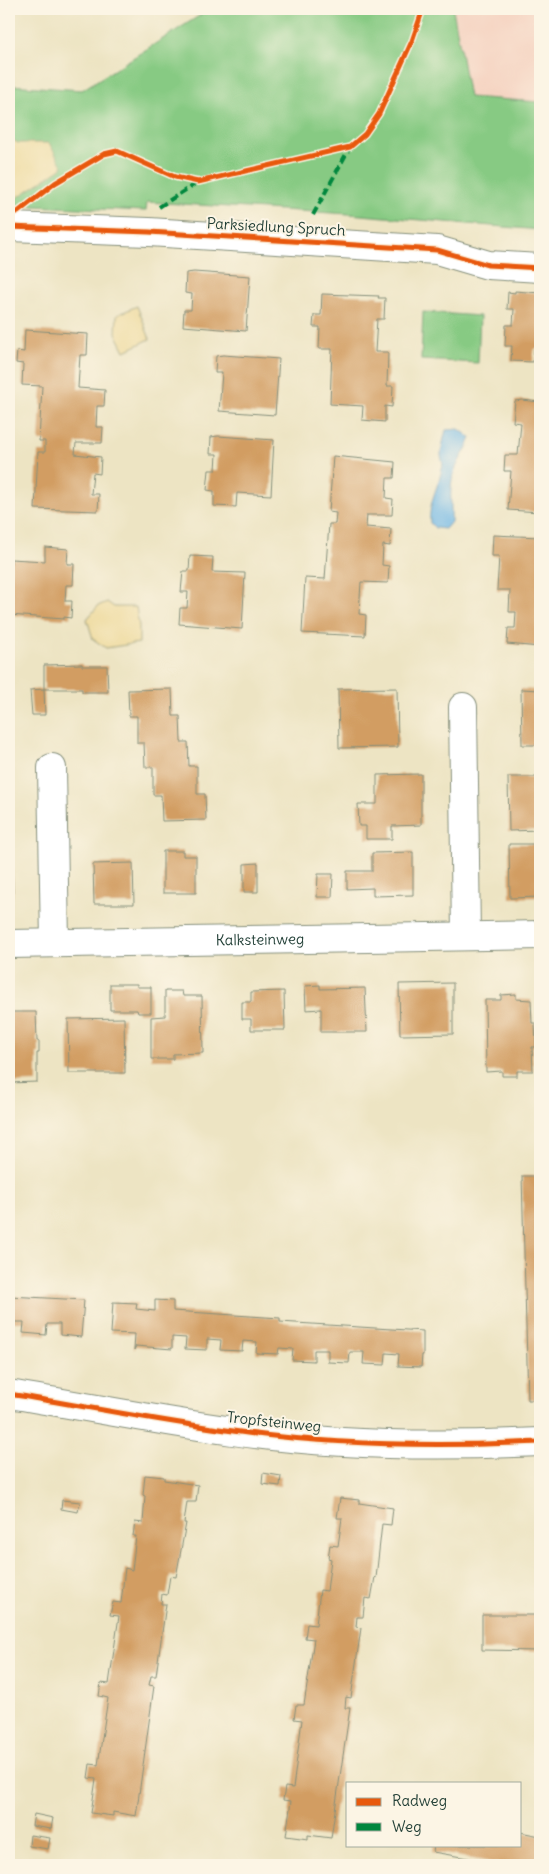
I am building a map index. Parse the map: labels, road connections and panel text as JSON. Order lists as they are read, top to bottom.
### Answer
{
  "streets": {
    "street": ["Parksiedlung Spruch", "Kalksteinweg", "Tropfsteinweg"]
  },
  "legend": ["Radweg", "Weg"]
}
